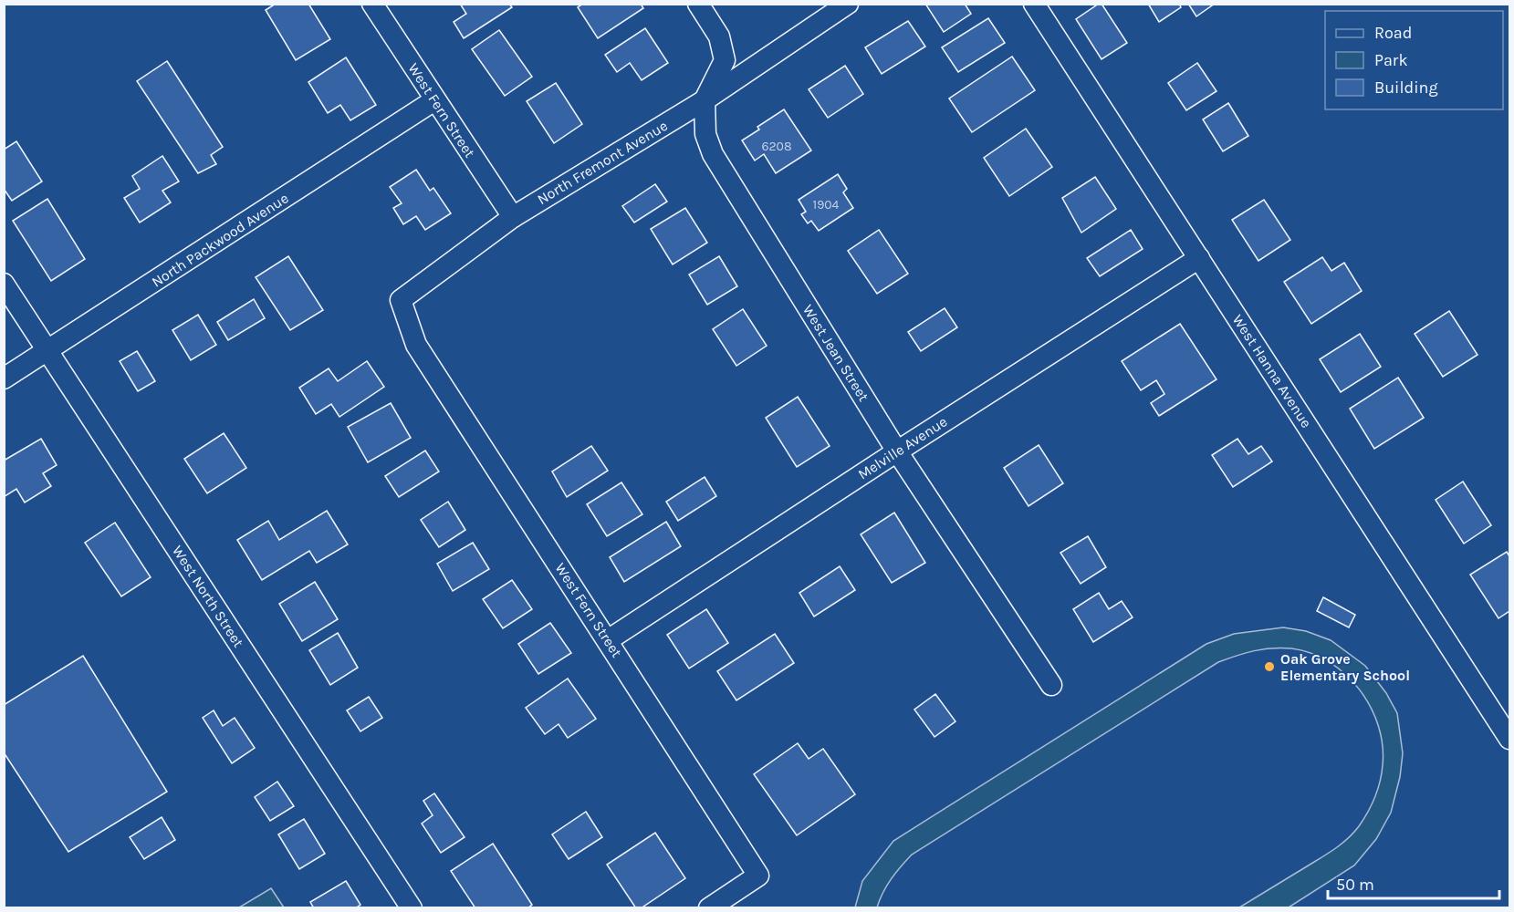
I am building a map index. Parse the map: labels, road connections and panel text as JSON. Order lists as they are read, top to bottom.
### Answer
{
  "streets": {
    "street": [
      "West Fern Street",
      "North Fremont Avenue",
      "North Packwood Avenue",
      "West Jean Street",
      "West Hanna Avenue",
      "Melville Avenue",
      "West North Street"
    ]
  },
  "crossings": [
    ["West Fern Street", "North Fremont Avenue"],
    ["West Fern Street", "North Packwood Avenue"],
    ["West Fern Street", "Melville Avenue"],
    ["North Fremont Avenue", "West Jean Street"],
    ["North Packwood Avenue", "West North Street"],
    ["West Jean Street", "Melville Avenue"],
    ["West Hanna Avenue", "Melville Avenue"]
  ],
  "places": ["Oak Grove Elementary School"],
  "house_numbers": ["6208", "1904"],
  "legend": ["Road", "Park", "Building"],
  "scale_bar": "50 m"
}
